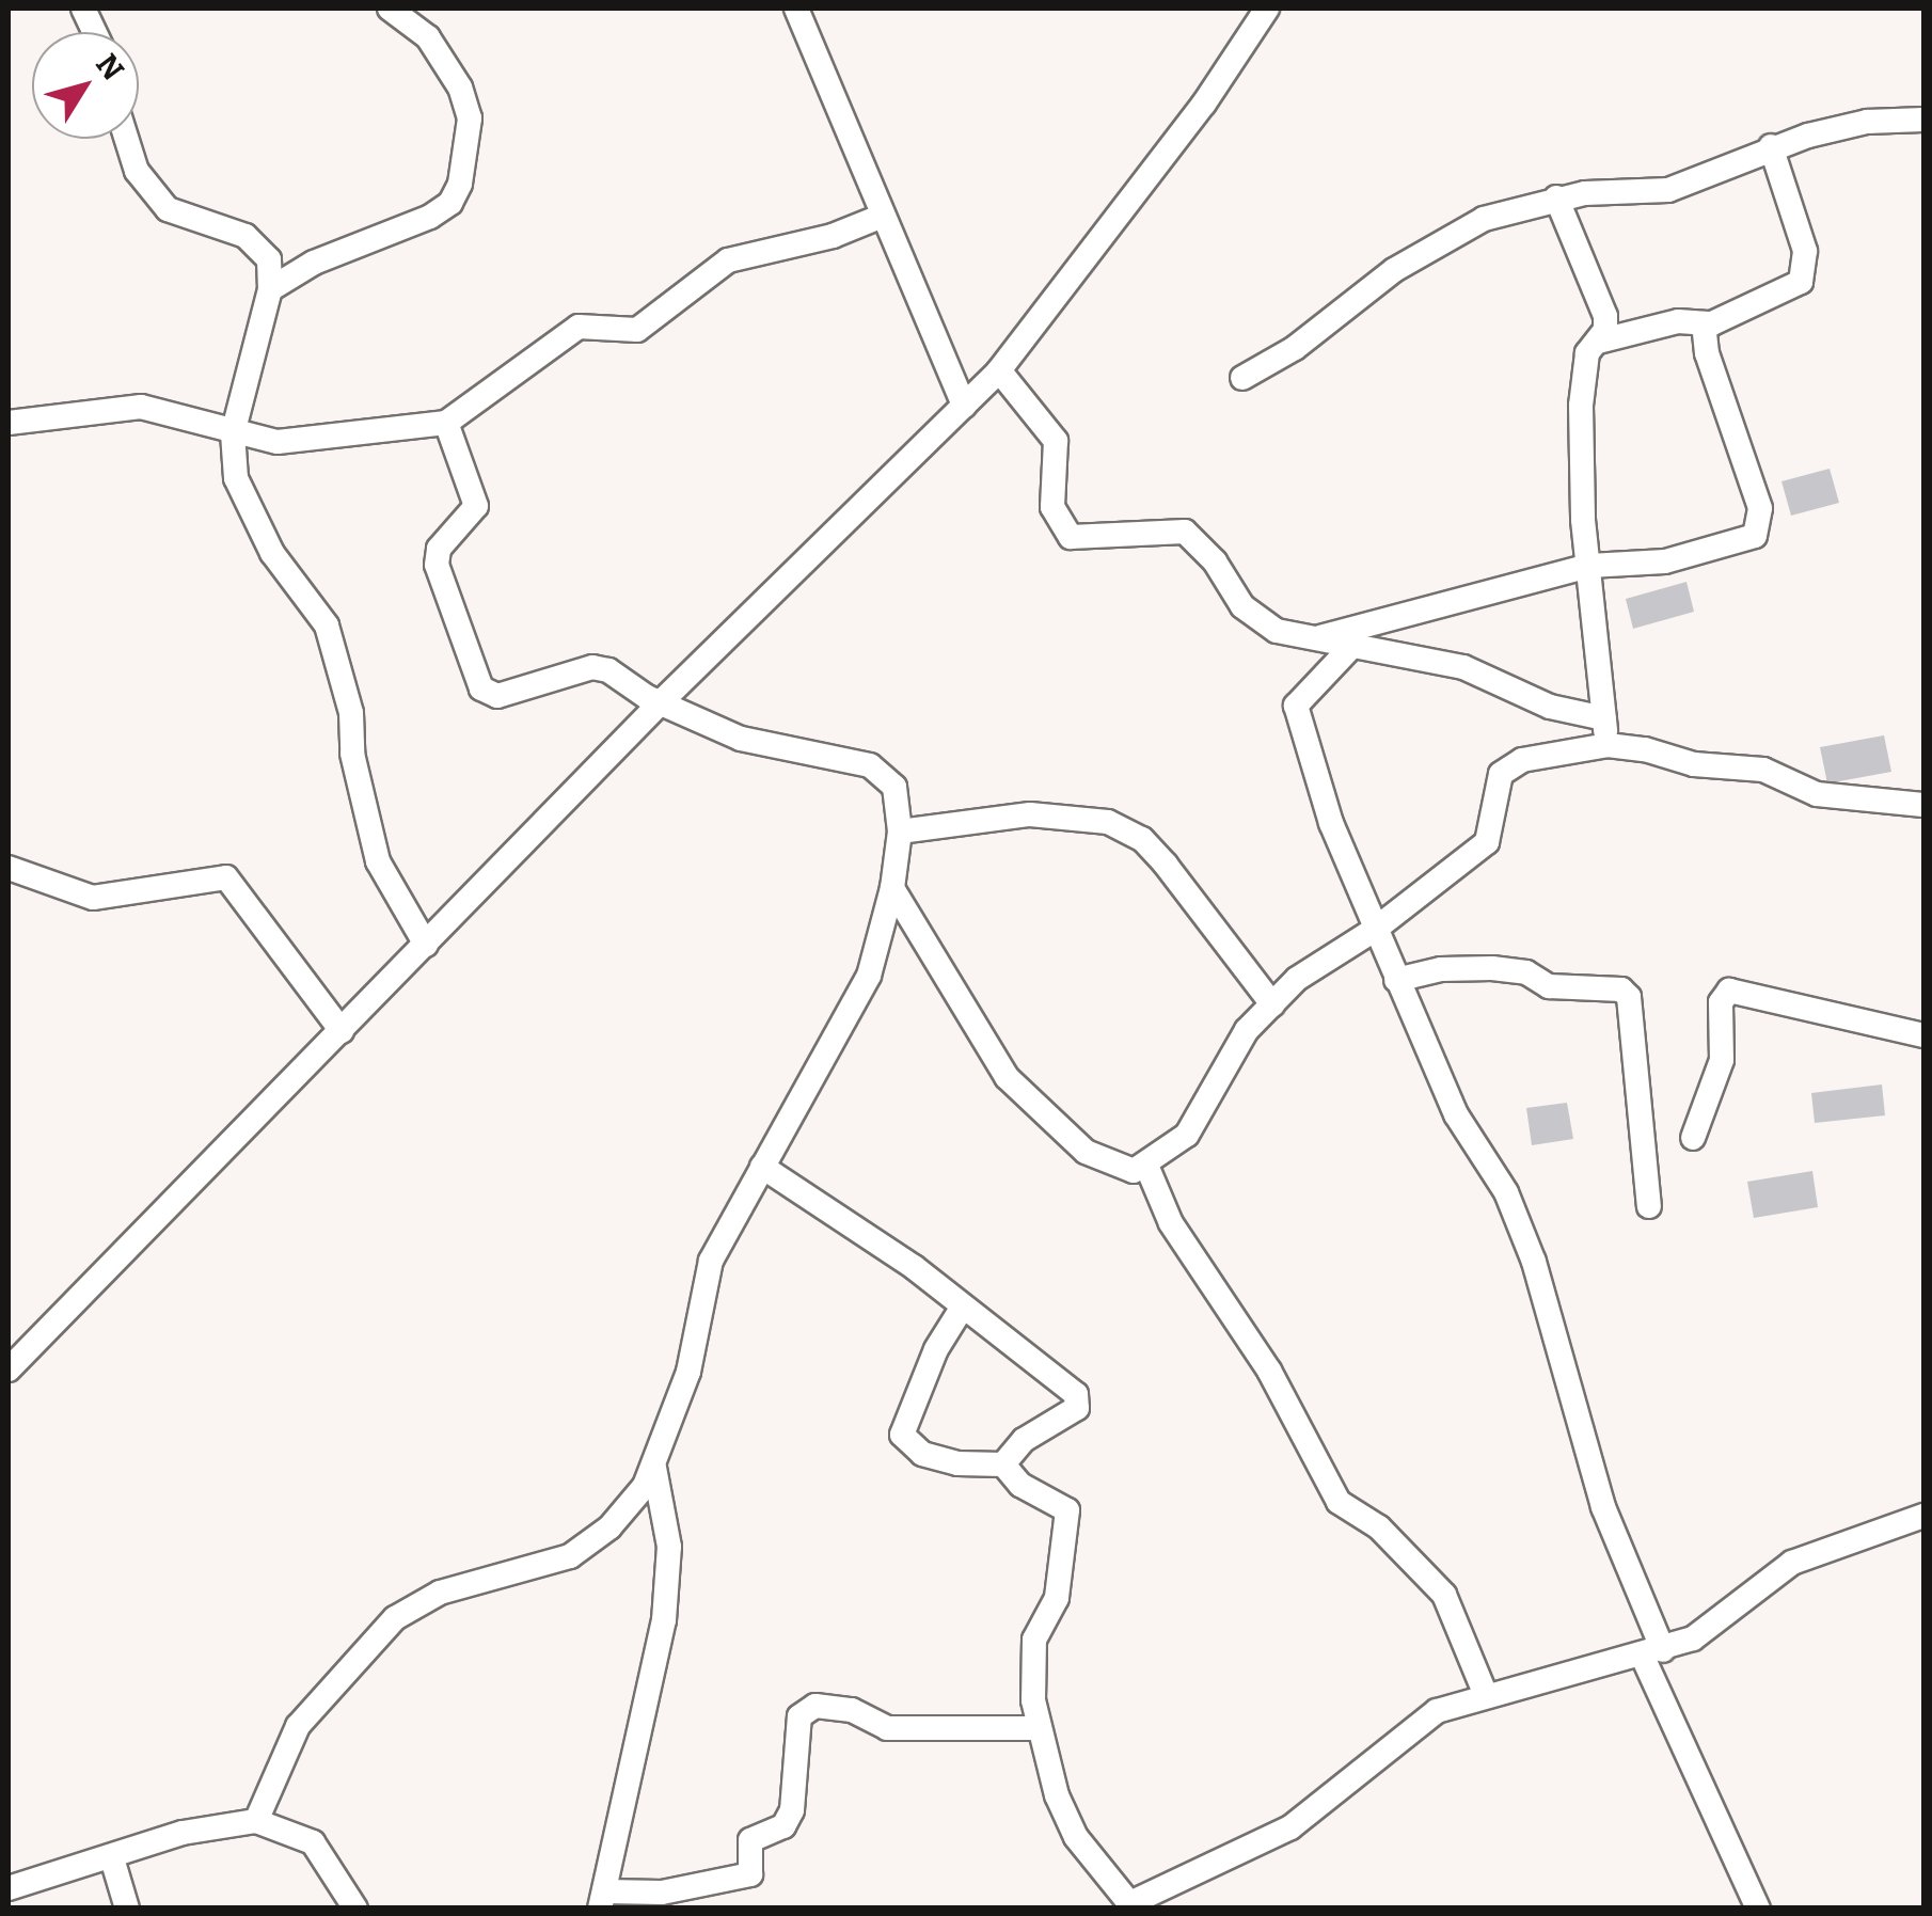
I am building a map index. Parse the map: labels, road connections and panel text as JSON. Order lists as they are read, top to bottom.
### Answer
{
  "north": "top right"
}
